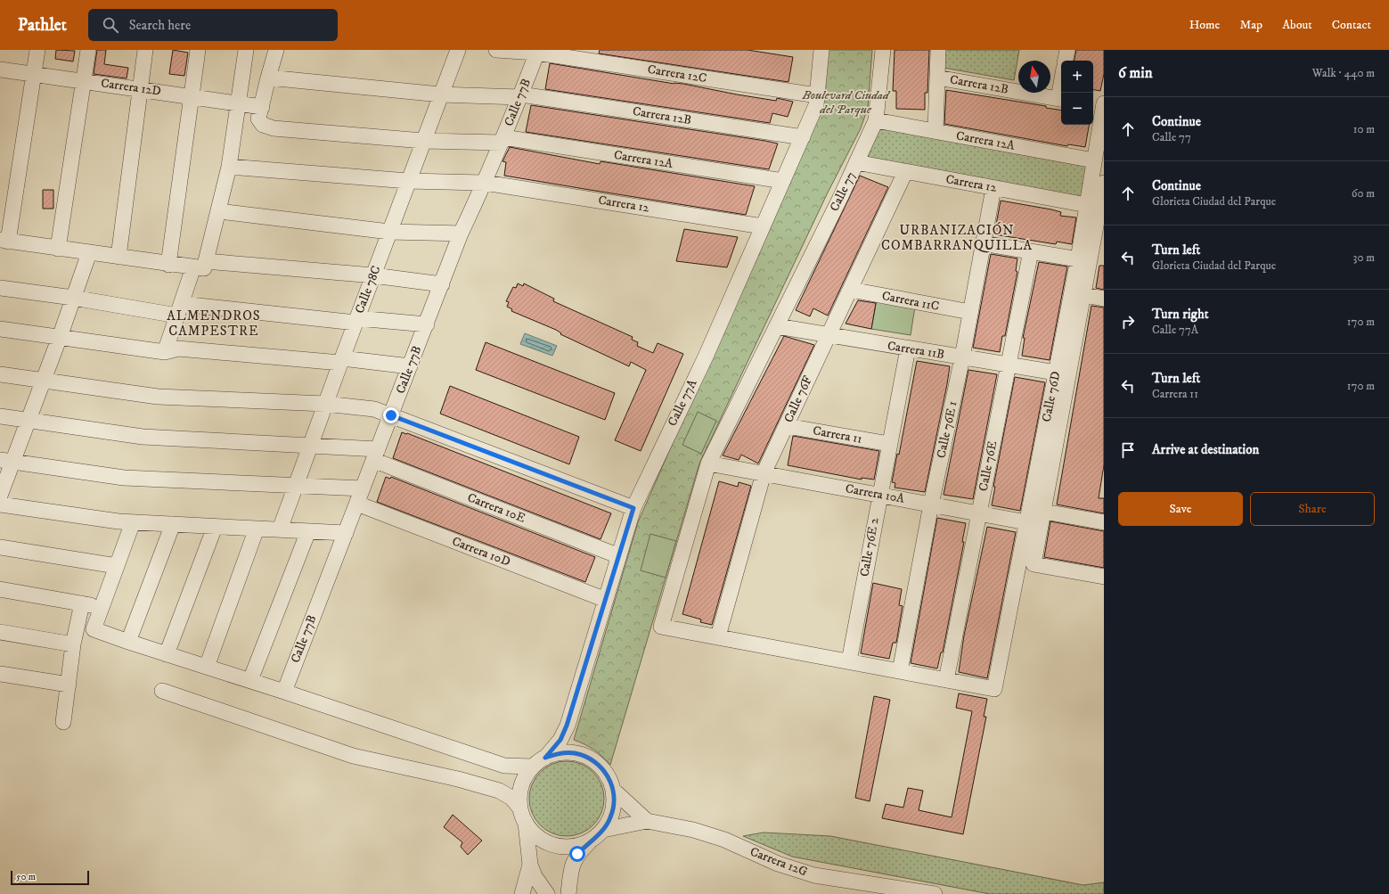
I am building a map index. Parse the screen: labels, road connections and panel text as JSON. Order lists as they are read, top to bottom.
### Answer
{
  "streets": {
    "street": [
      "Carrera 12C",
      "Carrera 12B",
      "Carrera 12D",
      "Calle 77B",
      "Carrera 12A",
      "Carrera 12",
      "Calle 77",
      "Calle 78C",
      "Carrera 11C",
      "Carrera 11B",
      "Calle 76D",
      "Calle 76F",
      "Calle 77A",
      "Calle 76E 1",
      "Carrera 11",
      "Calle 76E",
      "Carrera 10A",
      "Carrera 10E",
      "Calle 76E 2",
      "Carrera 10D",
      "Carrera 12G"
    ]
  },
  "crossings": [
    ["Carrera 12C", "Calle 77B"],
    ["Carrera 12C", "Calle 77A"],
    ["Carrera 12B", "Calle 77B"],
    ["Carrera 12B", "Calle 78C"],
    ["Carrera 12B", "Calle 77A"],
    ["Carrera 12D", "Carrera 12A"],
    ["Calle 77B", "Carrera 12A"],
    ["Calle 77B", "Carrera 12"],
    ["Calle 77B", "Carrera 10E"],
    ["Calle 77B", "Carrera 10D"],
    ["Carrera 12A", "Calle 77"],
    ["Carrera 12A", "Calle 78C"],
    ["Carrera 12A", "Calle 76D"],
    ["Carrera 12A", "Calle 77A"],
    ["Carrera 12", "Calle 77"],
    ["Carrera 12", "Calle 78C"],
    ["Carrera 12", "Calle 76D"],
    ["Carrera 12", "Calle 76F"],
    ["Carrera 12", "Calle 77A"],
    ["Carrera 12", "Calle 76E 1"],
    ["Calle 77", "Carrera 11B"],
    ["Calle 77", "Calle 76F"],
    ["Calle 77", "Carrera 10A"],
    ["Calle 78C", "Carrera 10E"],
    ["Carrera 11C", "Calle 76F"],
    ["Carrera 11C", "Calle 76E 1"],
    ["Carrera 11B", "Calle 76D"],
    ["Carrera 11B", "Calle 76F"],
    ["Carrera 11B", "Calle 76E 1"],
    ["Carrera 11B", "Calle 76E"],
    ["Carrera 11B", "Calle 76E 2"],
    ["Calle 76D", "Calle 76E"],
    ["Calle 76D", "Carrera 10A"],
    ["Calle 76F", "Carrera 11"],
    ["Calle 76F", "Carrera 10A"],
    ["Calle 77A", "Carrera 10E"],
    ["Calle 77A", "Carrera 10D"],
    ["Calle 77A", "Carrera 12G"],
    ["Calle 76E 1", "Carrera 10A"],
    ["Carrera 11", "Calle 76E 2"],
    ["Calle 76E", "Carrera 10A"],
    ["Carrera 10A", "Calle 76E 2"]
  ],
  "districts": ["URBANIZACIÓN COMBARRANQUILLA", "ALMENDROS CAMPESTRE"],
  "parks": ["Boulevard Ciudad del Parque"],
  "scale_bar": "50 m",
  "north": "top",
  "page": {
    "header": "Pathlet",
    "search": "Search here",
    "nav": [
      "Home",
      "Map",
      "About",
      "Contact"
    ],
    "heading": ["6 min", "Walk · 440 m"],
    "map_buttons": ["+", "−"],
    "list": [
      ["Continue", "Calle 77", "10 m"],
      ["Continue", "Glorieta Ciudad del Parque", "60 m"],
      ["Turn left", "Glorieta Ciudad del Parque", "30 m"],
      ["Turn right", "Calle 77A", "170 m"],
      ["Turn left", "Carrera 11", "170 m"],
      "Arrive at destination"
    ],
    "buttons": ["Save", "Share"],
    "scale": "50 m"
  }
}
